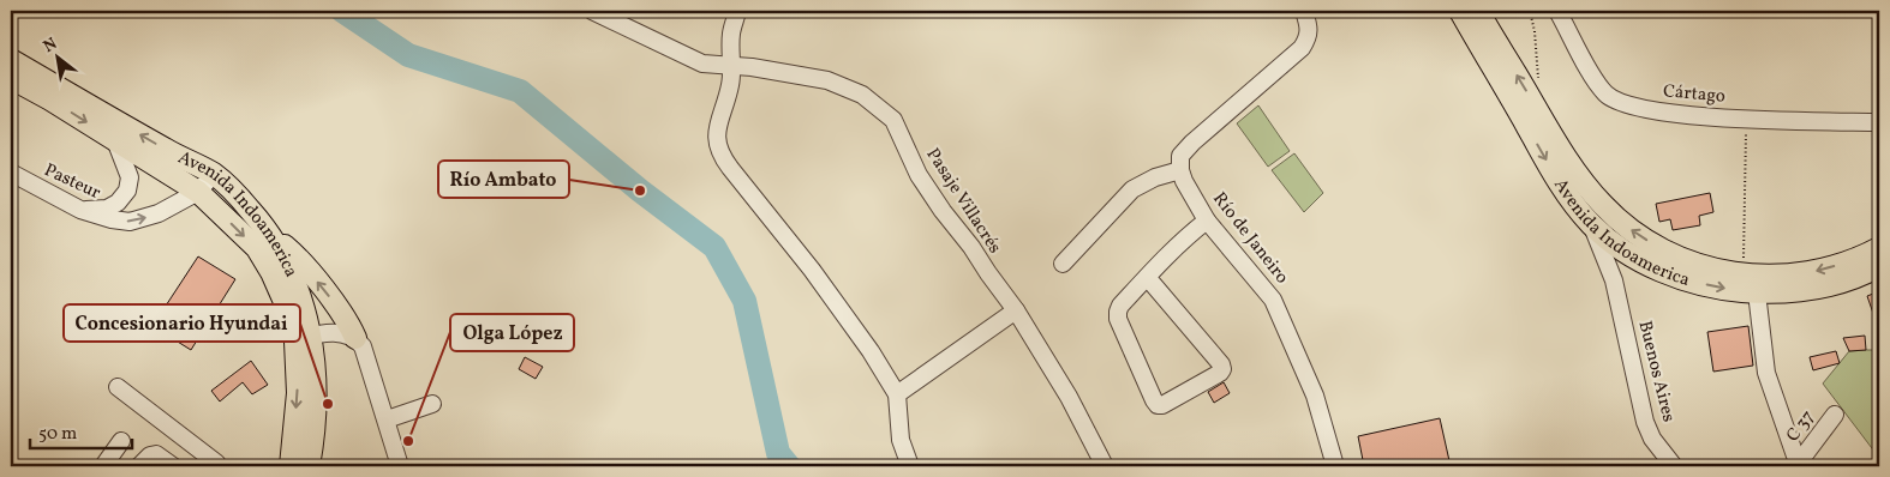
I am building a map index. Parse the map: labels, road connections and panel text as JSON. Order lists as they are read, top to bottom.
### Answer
{
  "streets": {
    "main road": ["Avenida Indoamerica"],
    "street": [
      "Cártago",
      "Pasteur",
      "Pasaje Villacrés",
      "Río de Janeiro",
      "Buenos Aires",
      "C 37"
    ]
  },
  "crossings": [
    ["Pasteur", "Avenida Indoamerica"],
    ["Avenida Indoamerica", "Buenos Aires"]
  ],
  "one_way": ["Pasteur"],
  "places": ["Río Ambato", "Concesionario Hyundai", "Olga López"],
  "scale_bar": "50 m",
  "north": "top left"
}
